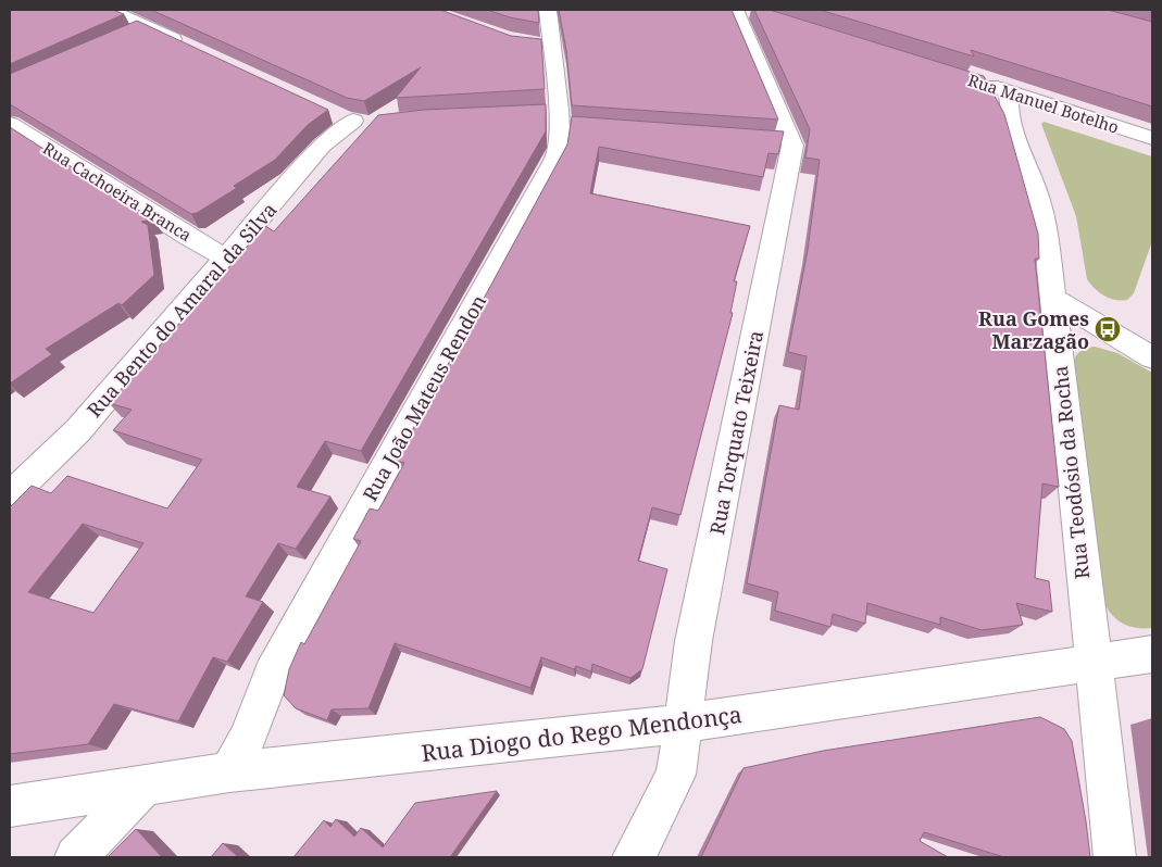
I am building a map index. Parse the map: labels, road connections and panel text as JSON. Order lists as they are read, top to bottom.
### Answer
{
  "streets": {
    "street": [
      "Rua Manuel Botelho",
      "Rua Cachoeira Branca",
      "Rua Bento do Amaral da Silva",
      "Rua João Mateus Rendon",
      "Rua Torquato Teixeira",
      "Rua Teodósio da Rocha",
      "Rua Diogo do Rego Mendonça"
    ]
  },
  "crossings": [
    ["Rua Manuel Botelho", "Rua Teodósio da Rocha"],
    ["Rua Cachoeira Branca", "Rua Bento do Amaral da Silva"],
    ["Rua João Mateus Rendon", "Rua Diogo do Rego Mendonça"],
    ["Rua Torquato Teixeira", "Rua Diogo do Rego Mendonça"],
    ["Rua Teodósio da Rocha", "Rua Diogo do Rego Mendonça"]
  ],
  "places": {
    "bus stop": ["Rua Gomes Marzagão"]
  }
}
